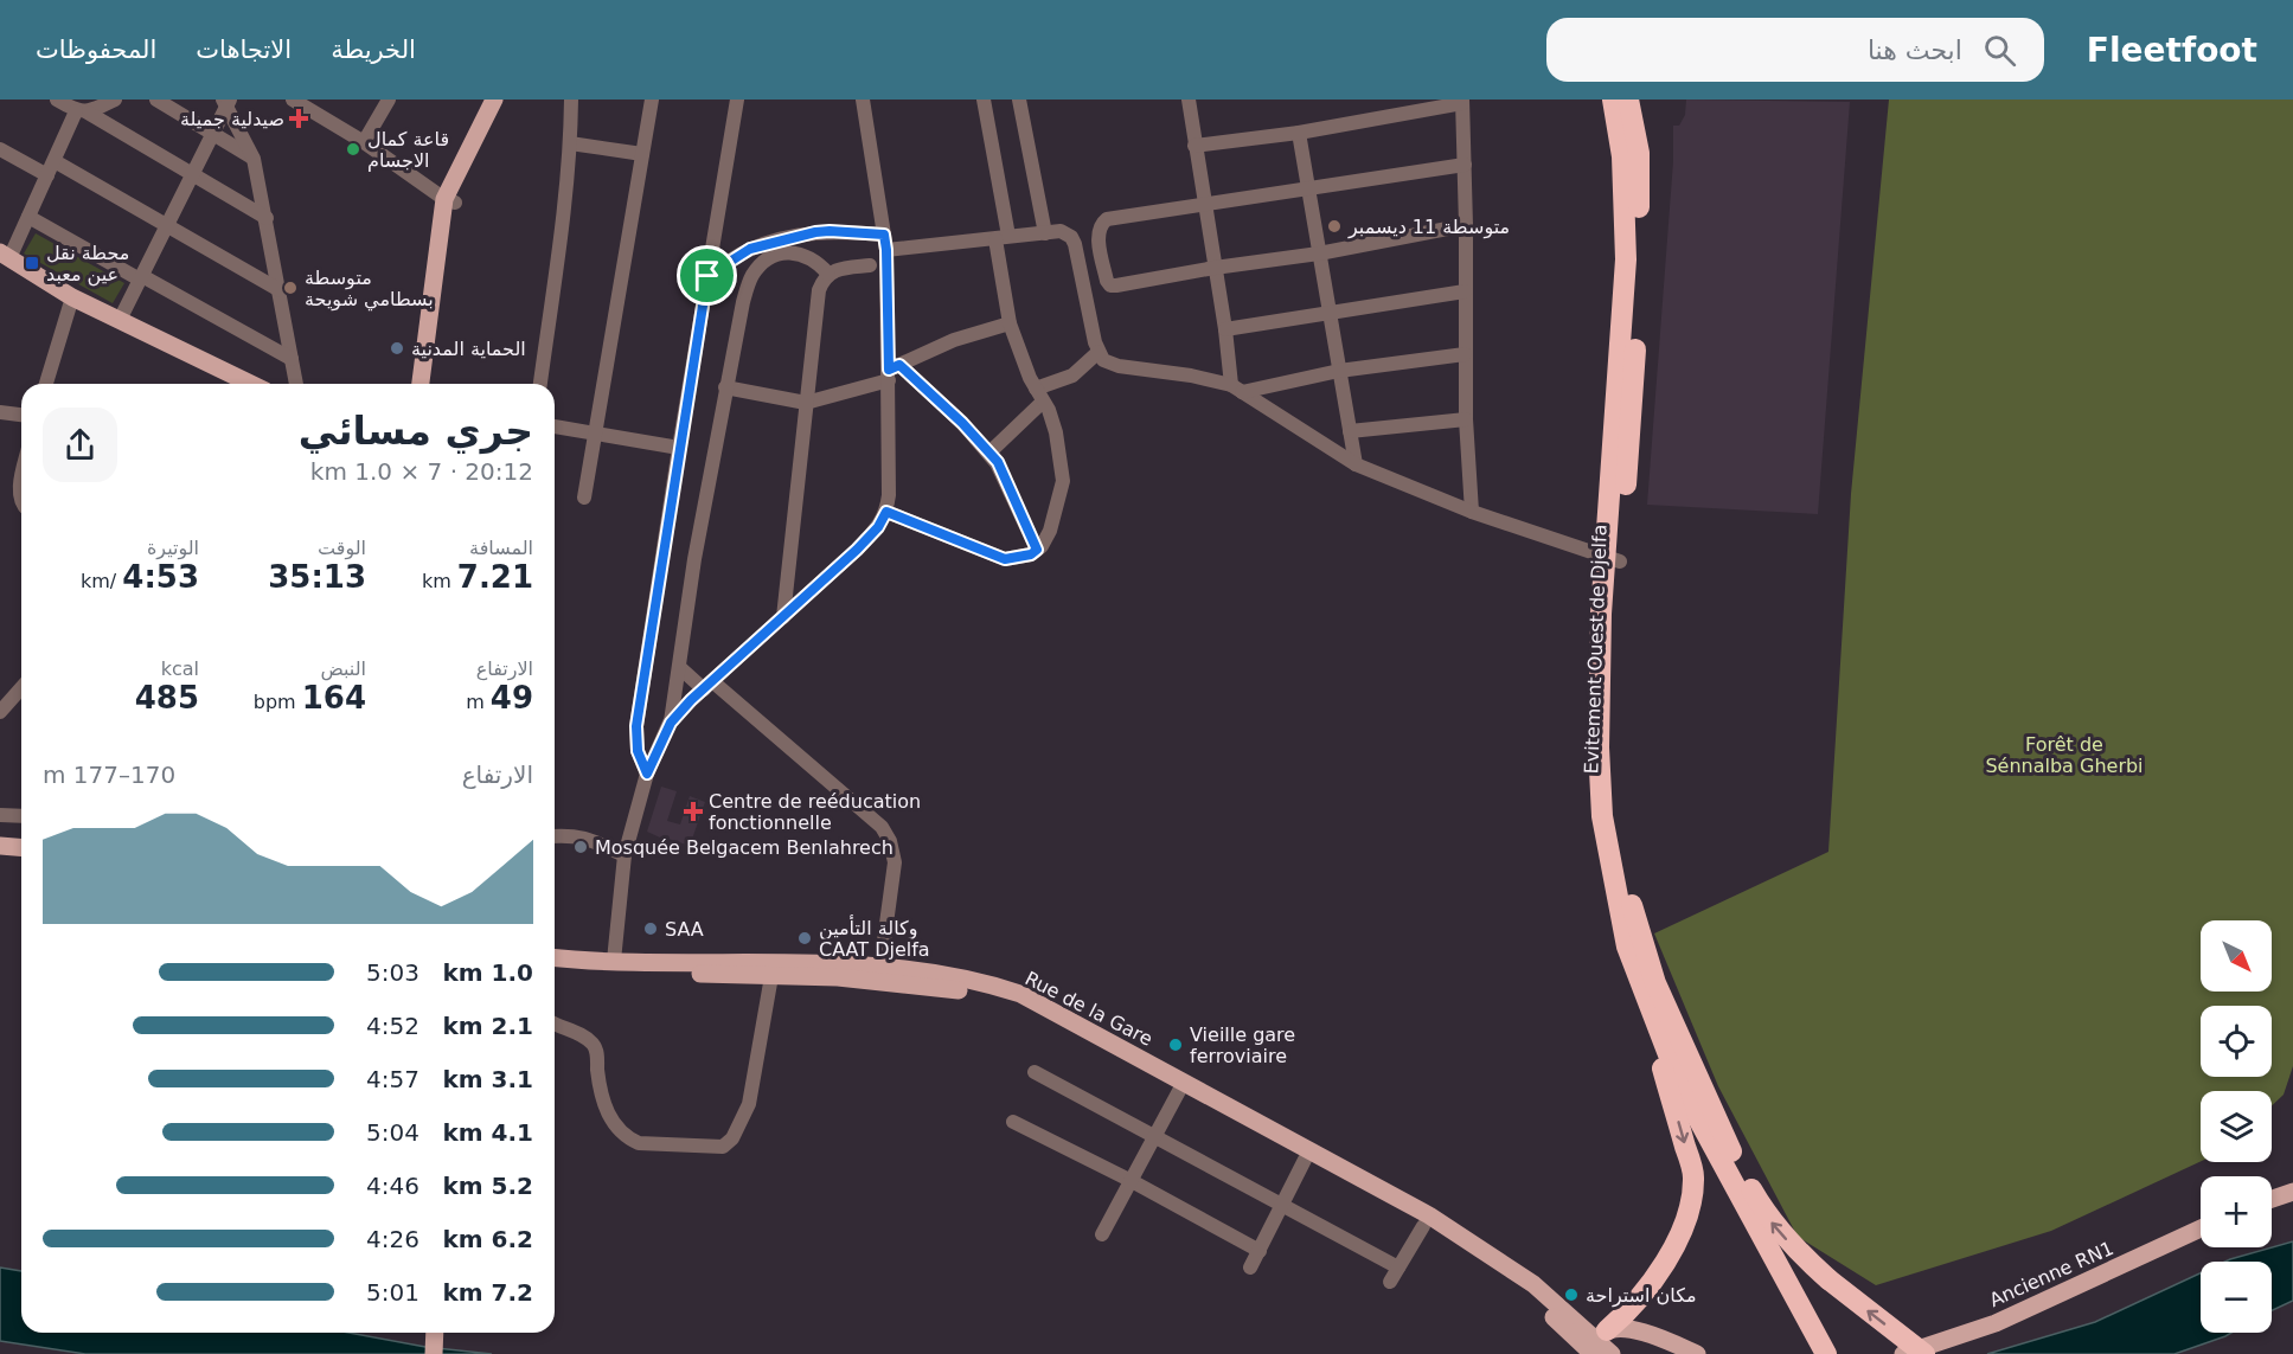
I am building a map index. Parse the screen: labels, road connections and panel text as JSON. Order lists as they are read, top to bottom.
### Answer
{
  "streets": {
    "highway": ["Evitement Ouest de Djelfa"],
    "main road": ["Rue de la Gare", "Ancienne RN1"]
  },
  "parks": ["Forêt de Sénnalba Gherbi"],
  "places": {
    "health": ["صيدلية جميلة", "Centre de reéducation fonctionnelle"],
    "other": [
      "قاعة كمال الاجسام",
      "متوسطة 11 ديسمبر",
      "متوسطة بسطامي شويحة",
      "الحماية المدنية",
      "Mosquée Belgacem Benlahrech",
      "SAA",
      "وكالة التأمين CAAT Djelfa",
      "Vieille gare ferroviaire",
      "مكان استراحة"
    ],
    "transit": ["محطة نقل عين معبد"]
  },
  "north": "bottom right",
  "page": {
    "header": "Fleetfoot",
    "search": "ابحث هنا",
    "nav": ["الخريطة", "الاتجاهات", "المحفوظات"],
    "heading": ["جري مسائي", "20:12 · 7 × 1.0 km"],
    "stats": [
      ["المسافة", "7.21 km"],
      ["الوقت", "35:13"],
      ["الوتيرة", "4:53 /km"],
      ["الارتفاع", "49 m"],
      ["النبض", "164 bpm"],
      ["kcal", "485"]
    ],
    "chart": ["الارتفاع", "170–177 m"],
    "map_buttons": ["+", "−"],
    "list": [
      {
        "name": "1.0 km",
        "note": "5:03"
      },
      {
        "name": "2.1 km",
        "note": "4:52"
      },
      {
        "name": "3.1 km",
        "note": "4:57"
      },
      {
        "name": "4.1 km",
        "note": "5:04"
      },
      {
        "name": "5.2 km",
        "note": "4:46"
      },
      {
        "name": "6.2 km",
        "note": "4:26"
      },
      {
        "name": "7.2 km",
        "note": "5:01"
      }
    ]
  }
}
